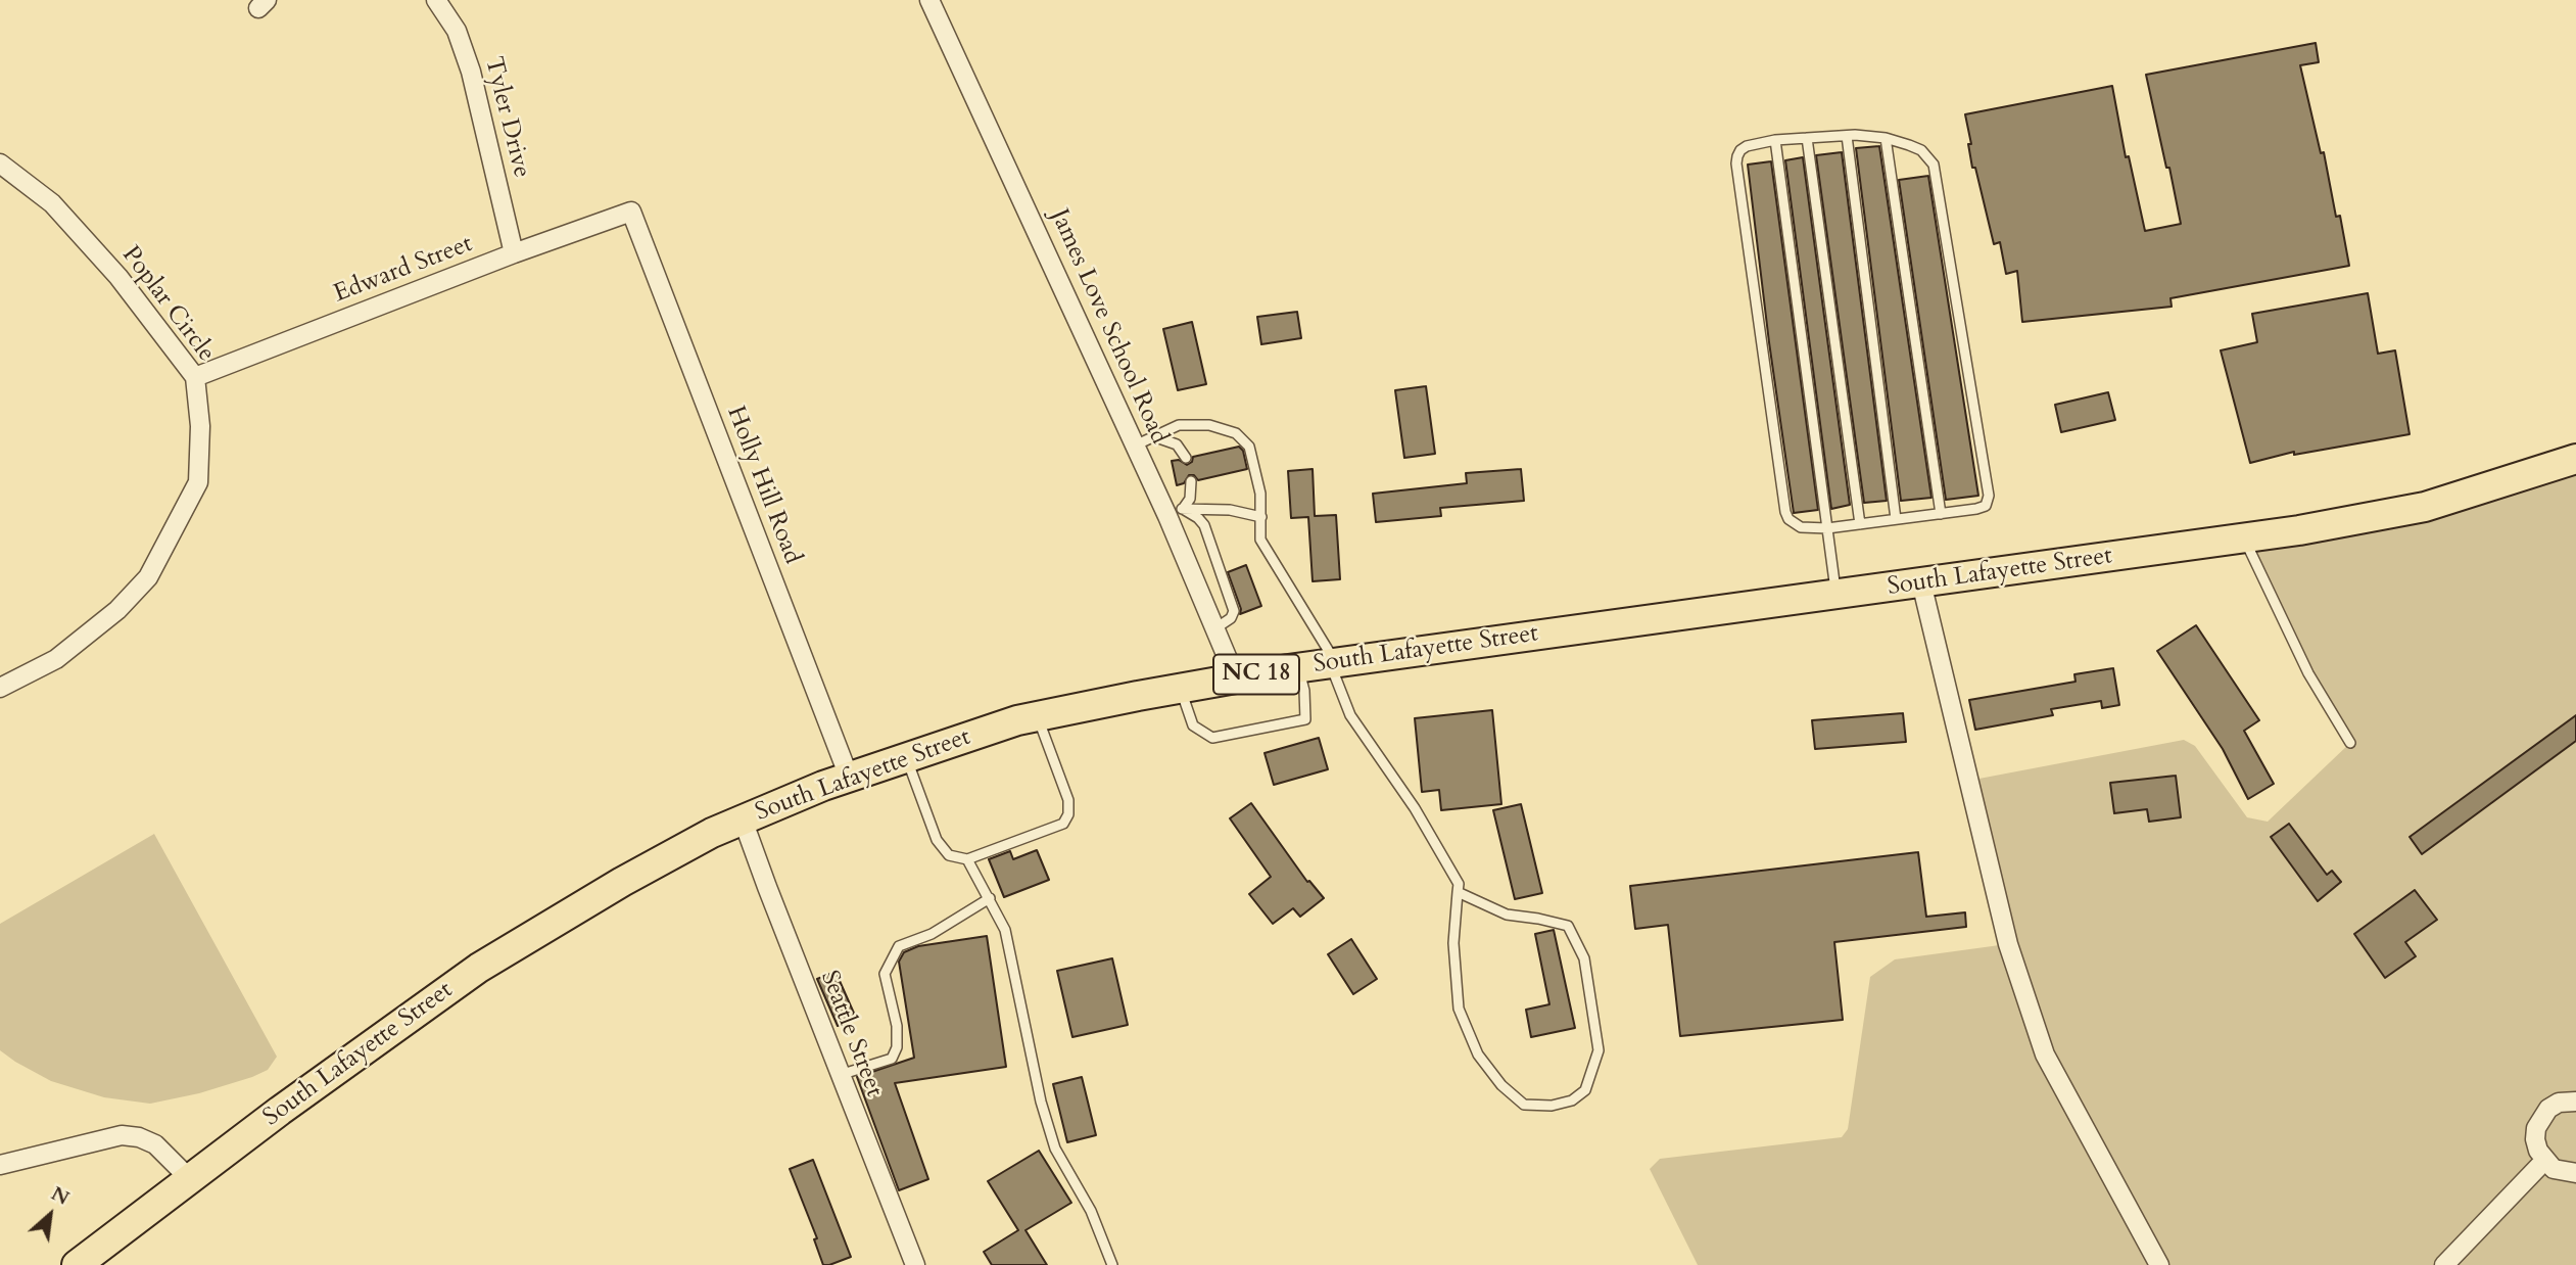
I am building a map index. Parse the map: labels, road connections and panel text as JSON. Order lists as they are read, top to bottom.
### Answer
{
  "streets": {
    "main road": ["South Lafayette Street", "NC 18"],
    "street": [
      "Tyler Drive",
      "Edward Street",
      "Poplar Circle",
      "James Love School Road",
      "Holly Hill Road",
      "Seattle Street"
    ]
  },
  "crossings": [
    ["Tyler Drive", "Edward Street"],
    ["Edward Street", "Poplar Circle"],
    ["Edward Street", "Holly Hill Road"],
    ["James Love School Road", "South Lafayette Street"],
    ["Holly Hill Road", "South Lafayette Street"],
    ["South Lafayette Street", "Seattle Street"]
  ],
  "north": "top right"
}
